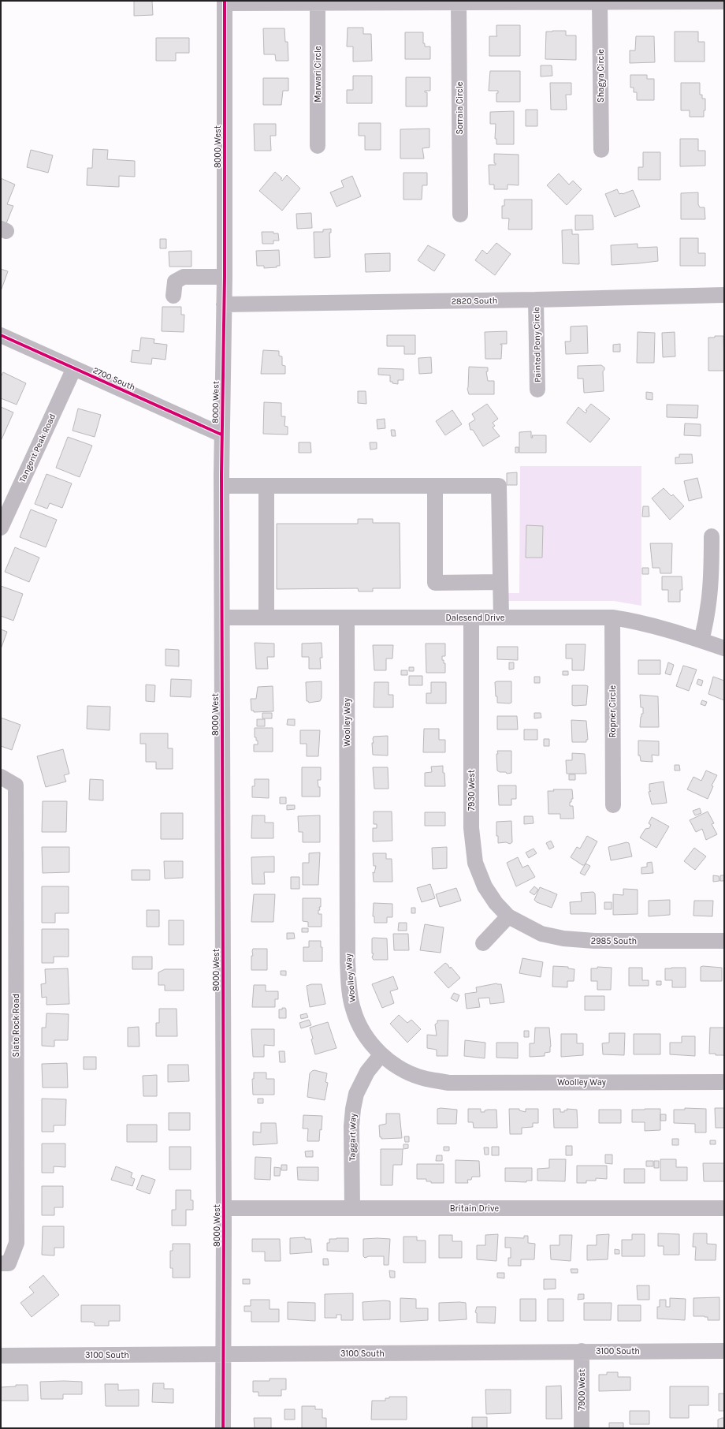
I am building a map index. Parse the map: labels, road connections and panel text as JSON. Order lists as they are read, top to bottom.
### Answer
{
  "streets": {
    "street": [
      "Marwari Circle",
      "Shagya Circle",
      "Sorraia Circle",
      "8000 West",
      "2820 South",
      "Painted Pony Circle",
      "2700 South",
      "Tangent Peak Road",
      "Dalesend Drive",
      "Ropner Circle",
      "Woolley Way",
      "7930 West",
      "2985 South",
      "Slate Rock Road",
      "Taggart Way",
      "Britain Drive",
      "3100 South",
      "7900 West"
    ]
  },
  "crossings": [
    ["8000 West", "2820 South"],
    ["8000 West", "2700 South"],
    ["8000 West", "Dalesend Drive"],
    ["8000 West", "Britain Drive"],
    ["8000 West", "3100 South"],
    ["2820 South", "Painted Pony Circle"],
    ["2700 South", "Tangent Peak Road"],
    ["Dalesend Drive", "Ropner Circle"],
    ["Dalesend Drive", "Woolley Way"],
    ["Dalesend Drive", "7930 West"],
    ["Woolley Way", "Taggart Way"],
    ["7930 West", "2985 South"],
    ["Taggart Way", "Britain Drive"],
    ["3100 South", "7900 West"]
  ]
}
